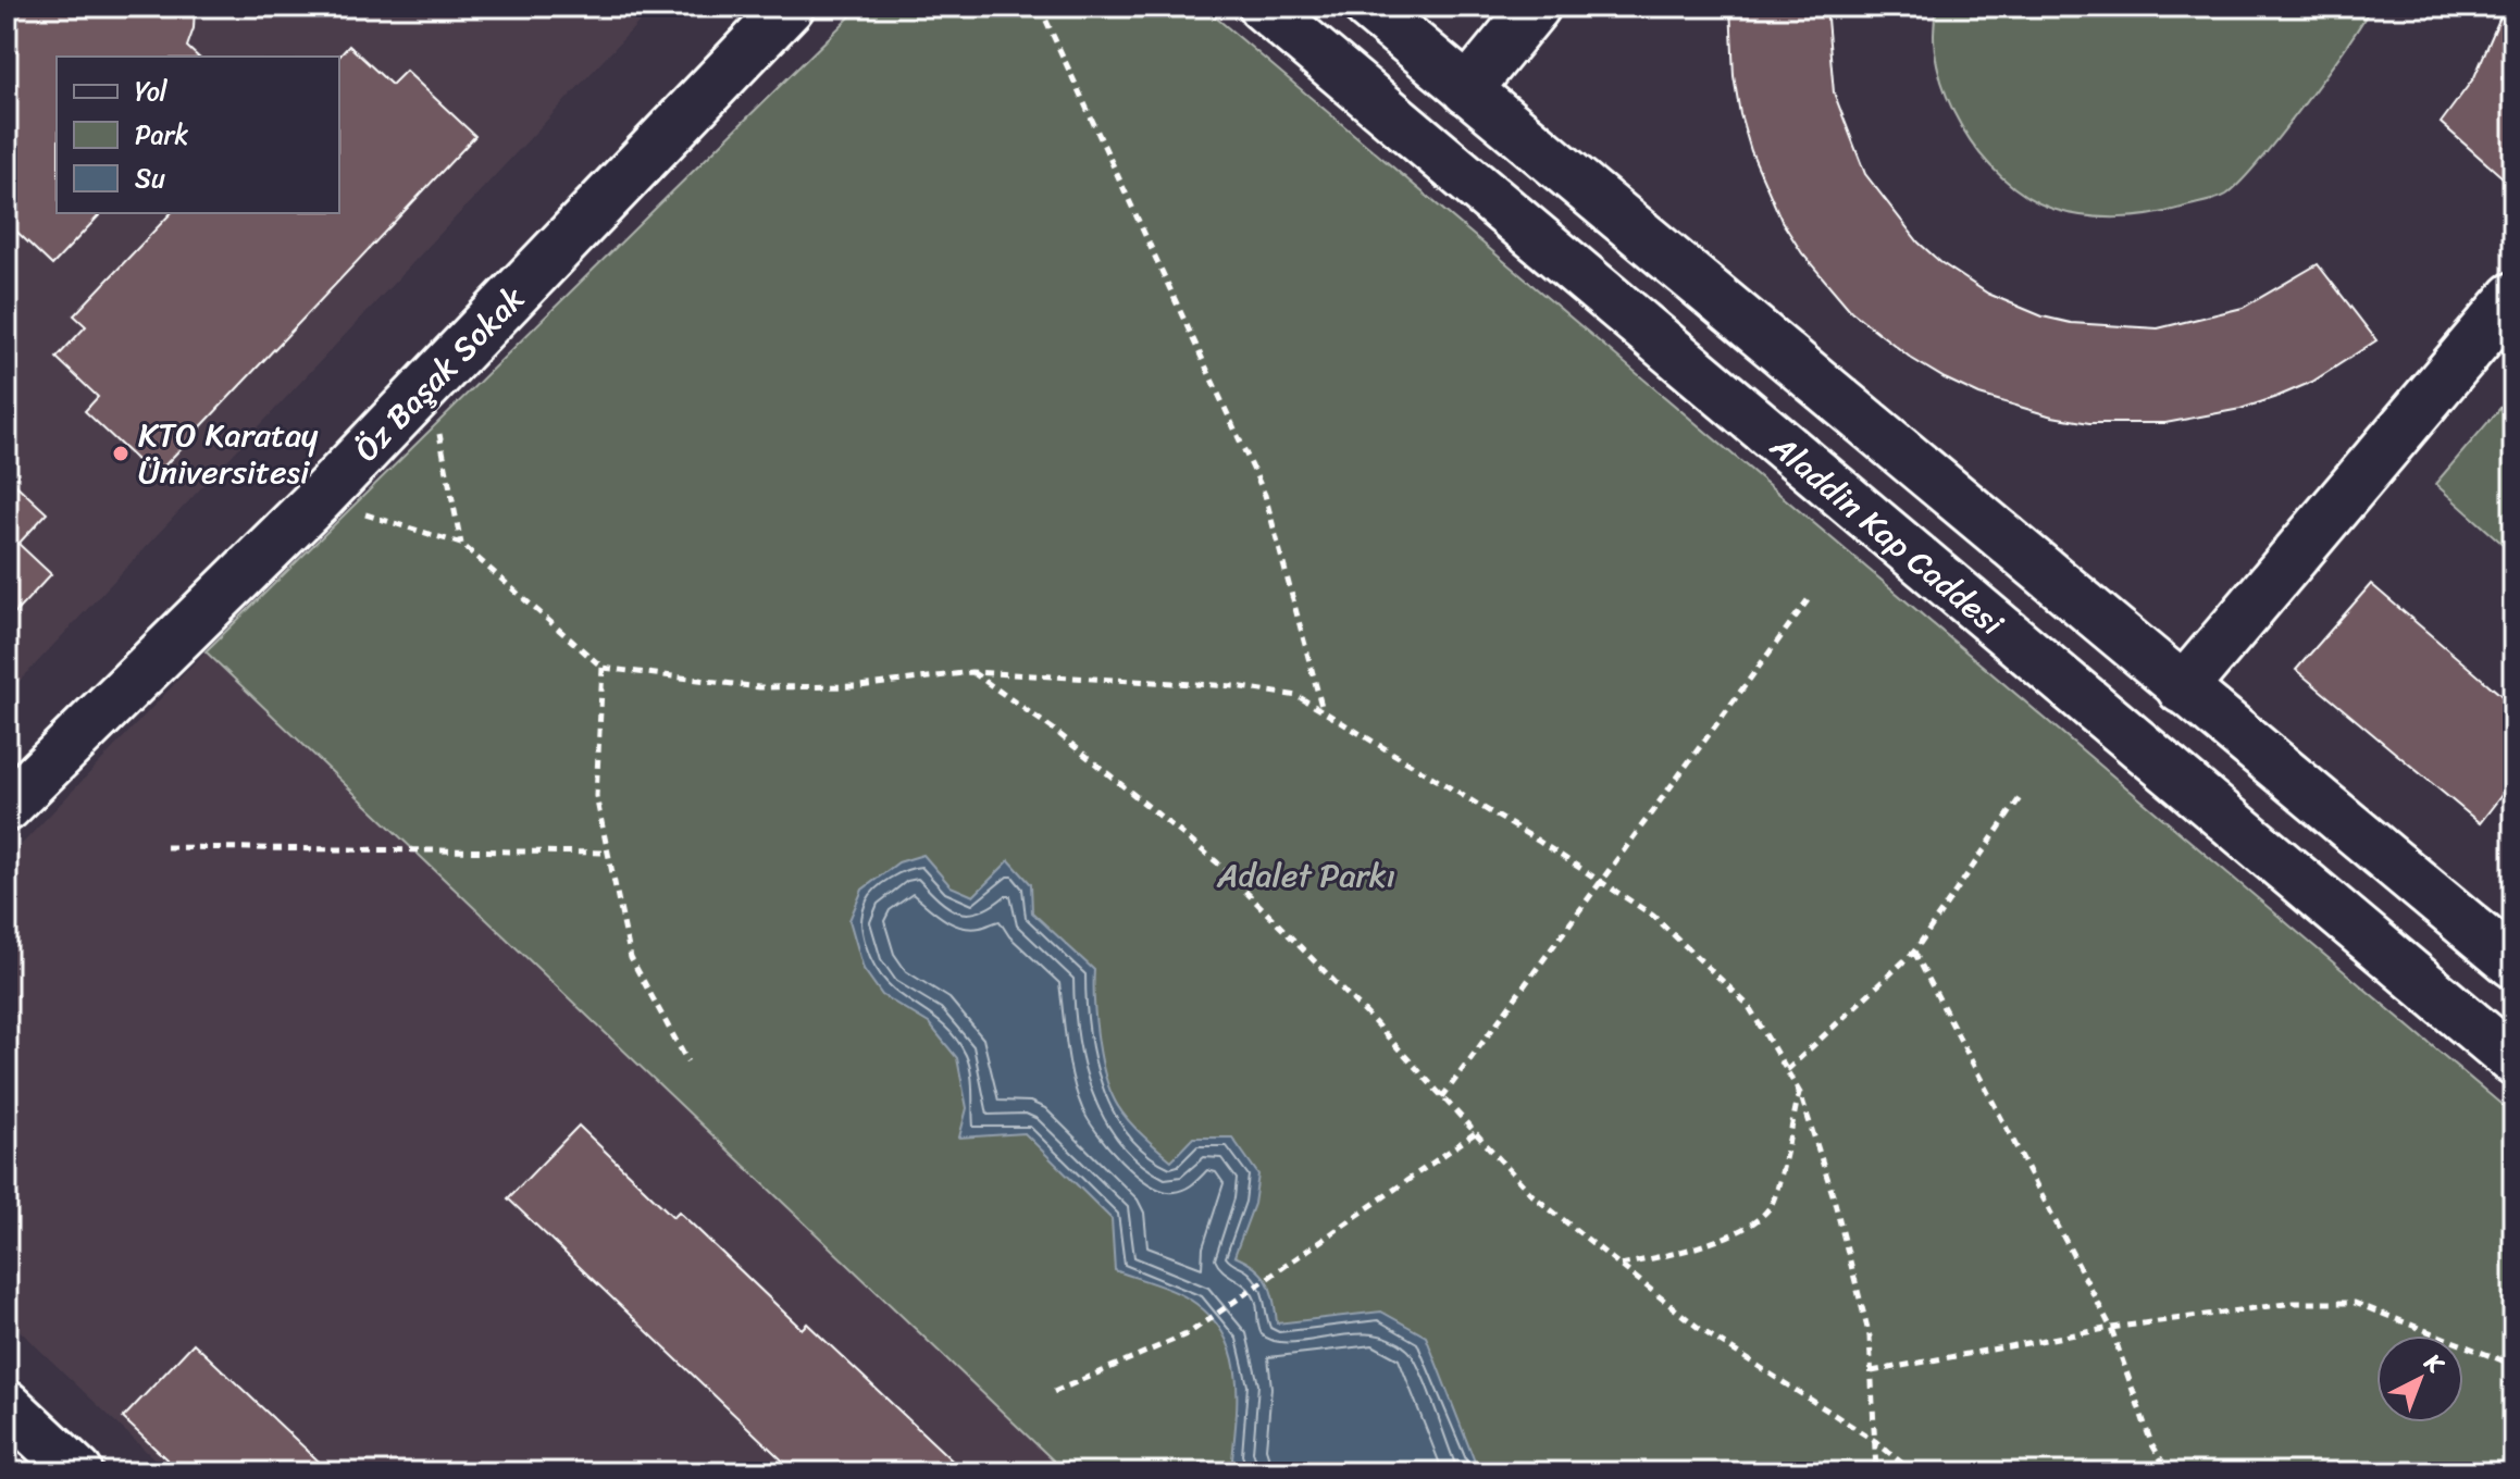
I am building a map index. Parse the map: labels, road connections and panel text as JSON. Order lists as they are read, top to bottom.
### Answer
{
  "streets": {
    "street": ["Öz Başak Sokak", "Aladdin Kap Caddesi"]
  },
  "parks": ["Adalet Parkı"],
  "places": ["KTO Karatay Üniversitesi"],
  "legend": ["Yol", "Park", "Su"],
  "north": "top right"
}
